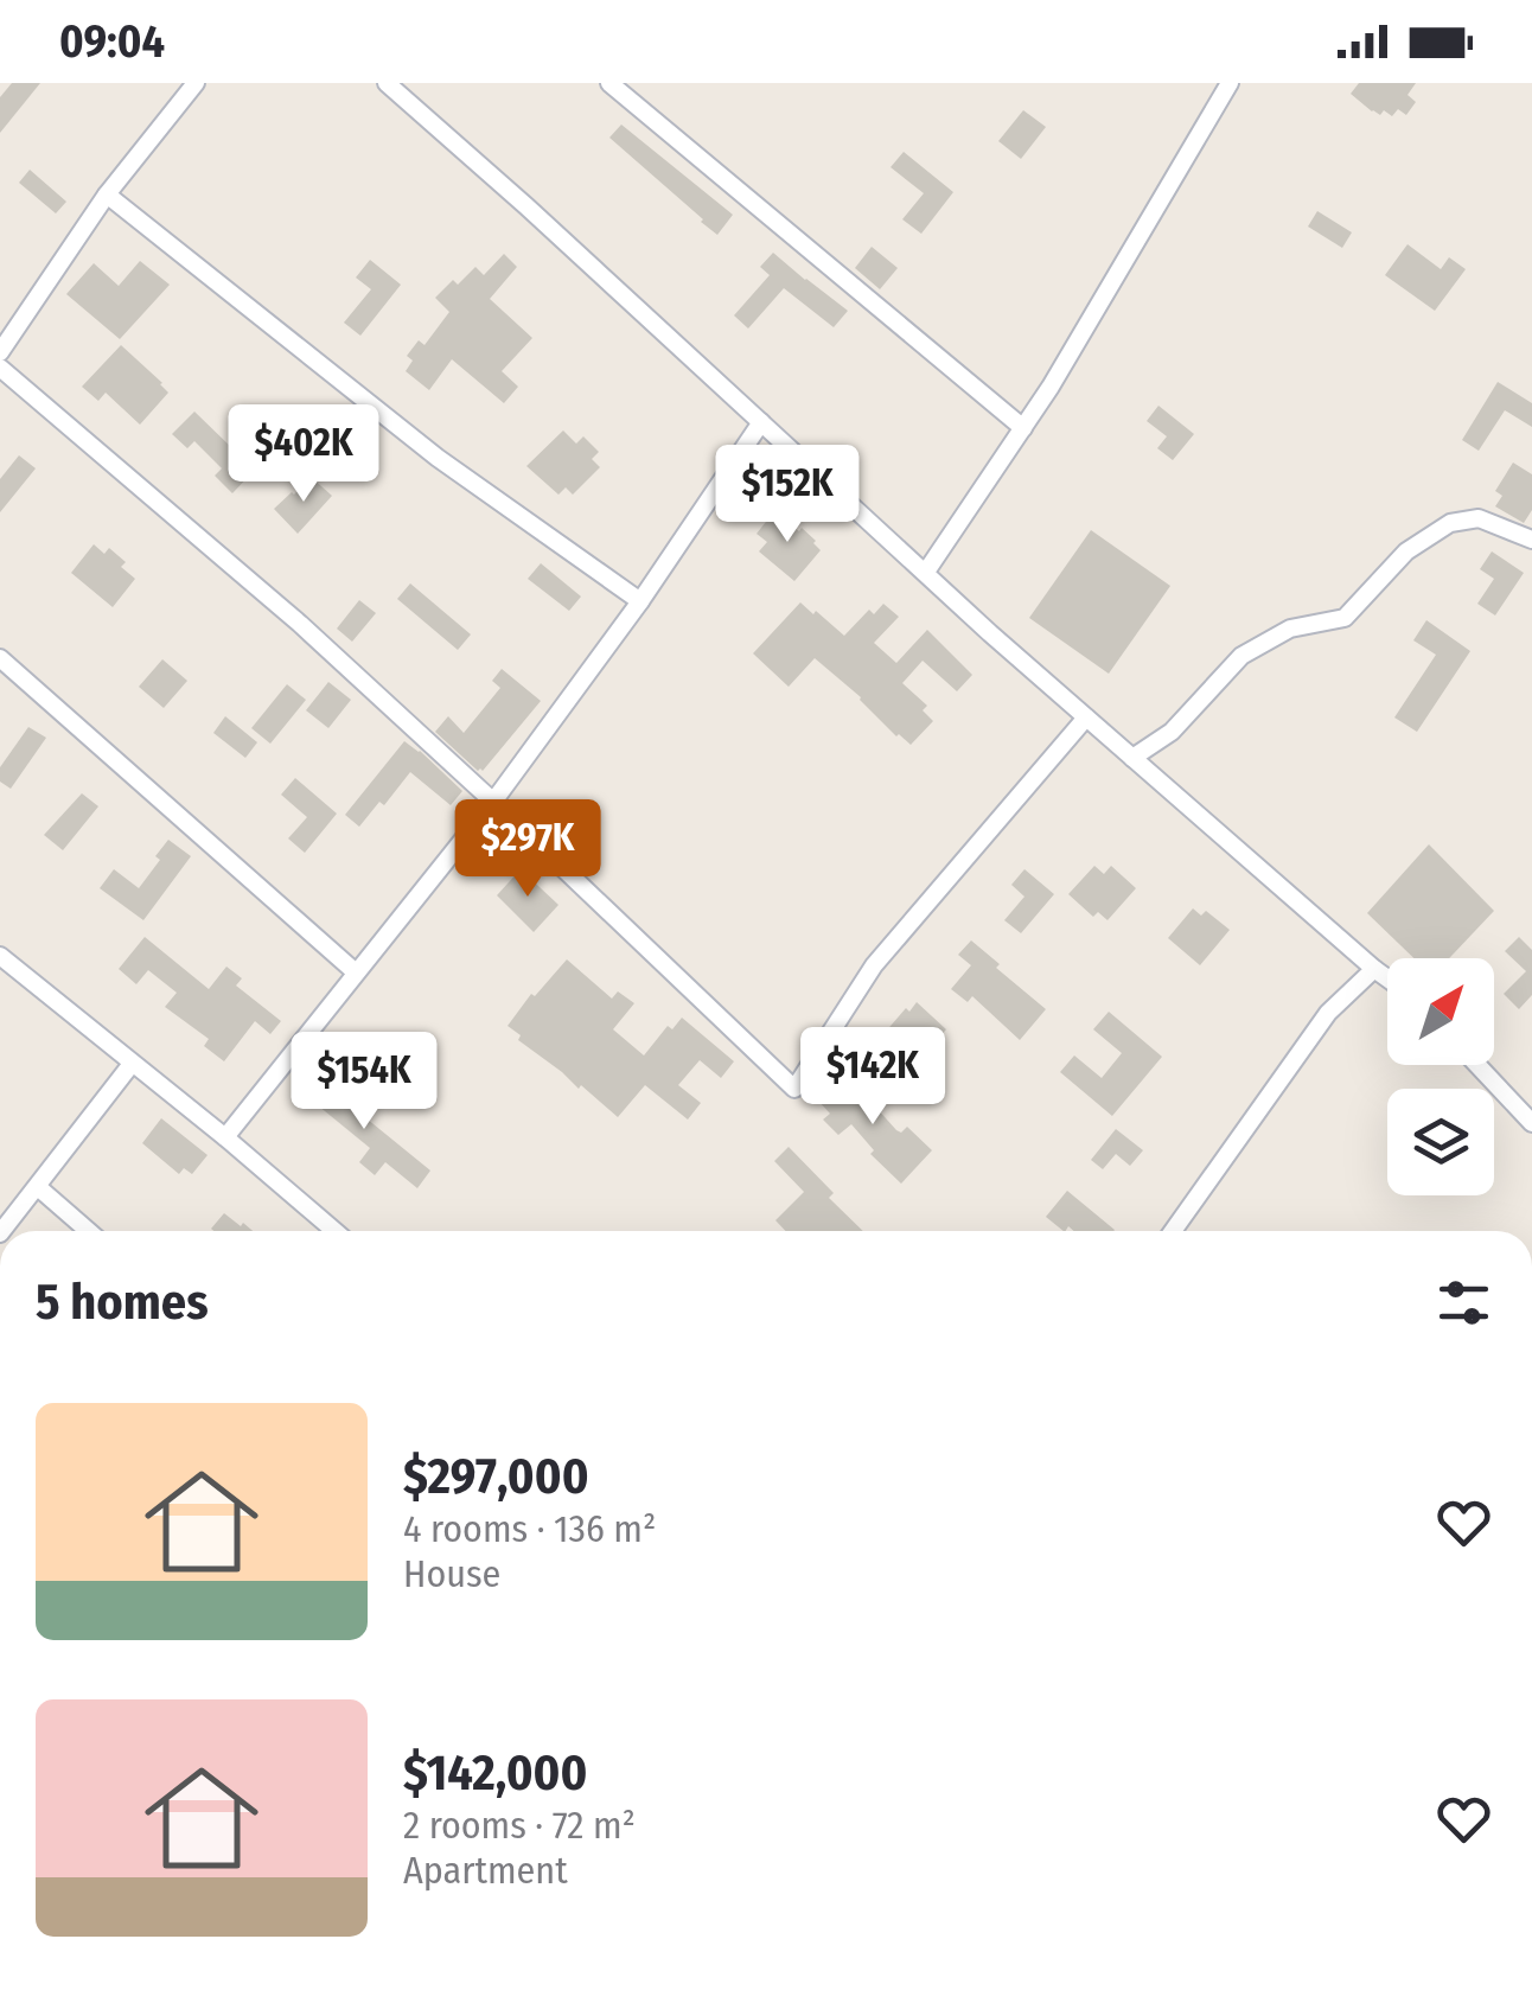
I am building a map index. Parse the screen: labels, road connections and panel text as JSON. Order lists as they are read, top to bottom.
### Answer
{
  "north": "top right",
  "page": {
    "status": "09:04",
    "price": [
      "$402K",
      "$152K",
      "$297K",
      "$142K",
      "$154K"
    ],
    "heading": "5 homes",
    "list": [
      {
        "name": "$297,000",
        "note": "4 rooms · 136 m² · House"
      },
      {
        "name": "$142,000",
        "note": "2 rooms · 72 m² · Apartment"
      }
    ]
  }
}
